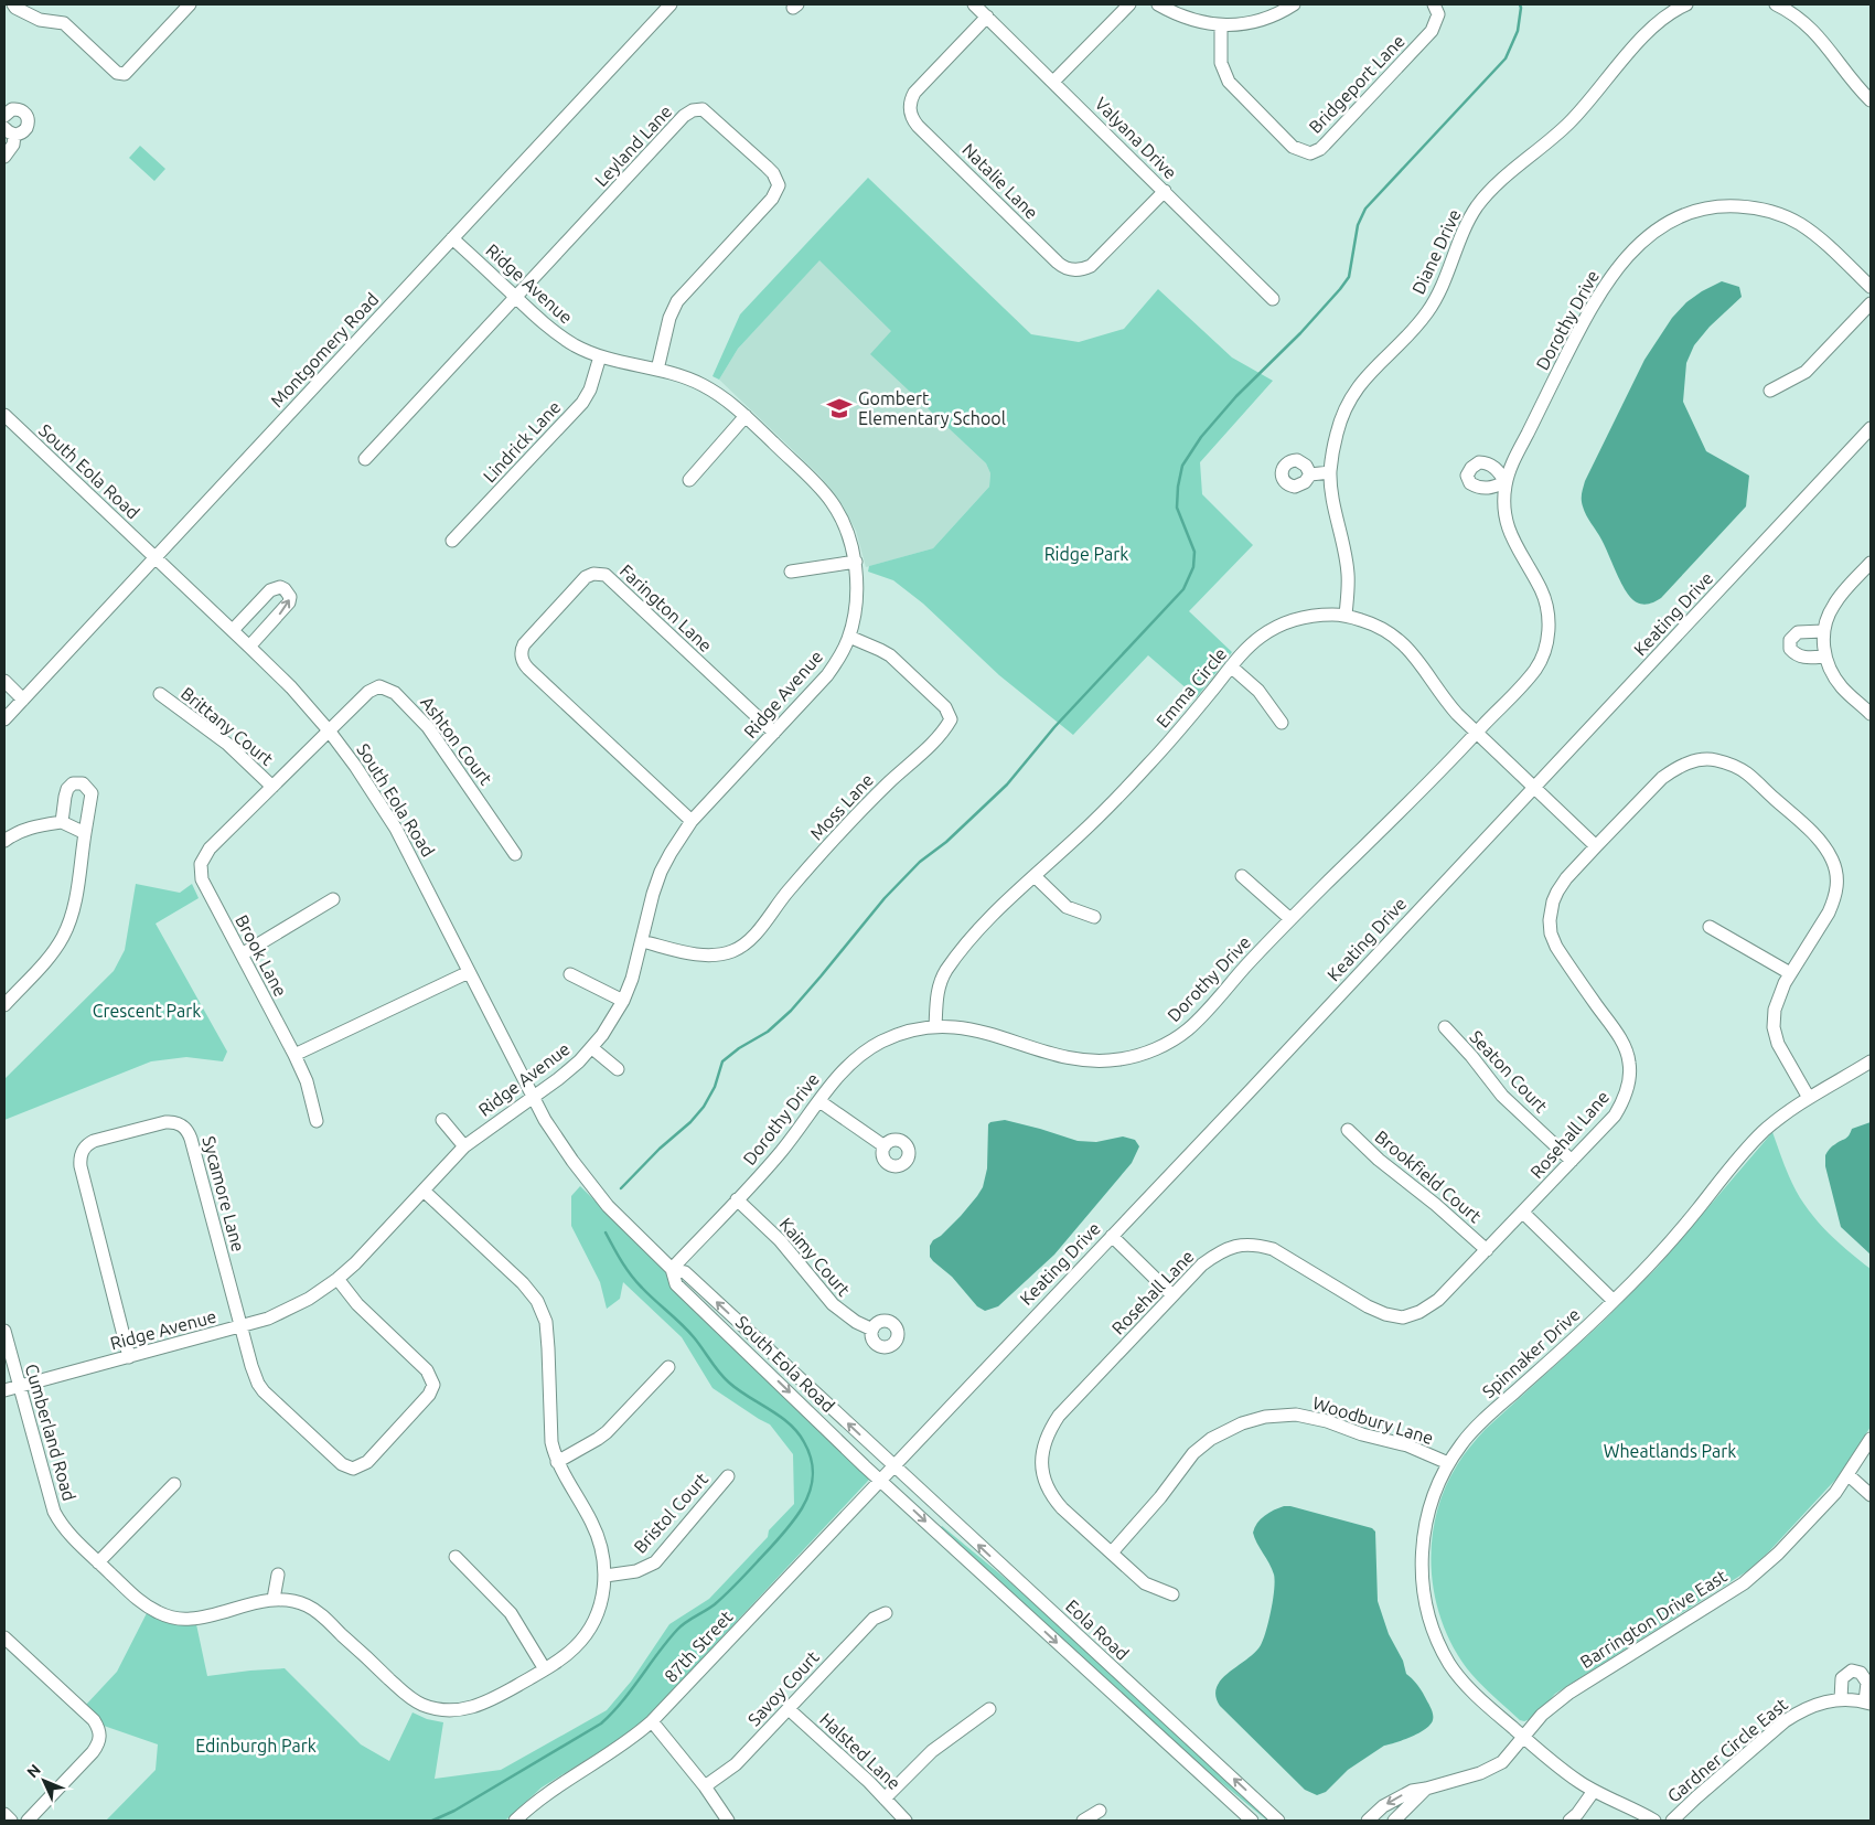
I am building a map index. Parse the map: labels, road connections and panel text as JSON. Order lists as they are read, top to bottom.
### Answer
{
  "streets": {
    "street": [
      "Bridgeport Lane",
      "Valyana Drive",
      "Leyland Lane",
      "Natalie Lane",
      "Diane Drive",
      "Ridge Avenue",
      "Dorothy Drive",
      "Montgomery Road",
      "Lindrick Lane",
      "South Eola Road",
      "Farington Lane",
      "Keating Drive",
      "Emma Circle",
      "Brittany Court",
      "Ashton Court",
      "Moss Lane",
      "Brook Lane",
      "Seaton Court",
      "Rosehall Lane",
      "Brookfield Court",
      "Sycamore Lane",
      "Kaimy Court",
      "Spinnaker Drive",
      "Woodbury Lane",
      "Cumberland Road",
      "Bristol Court",
      "Barrington Drive East",
      "Eola Road",
      "87th Street",
      "Savoy Court",
      "Gardner Circle East",
      "Halsted Lane"
    ]
  },
  "crossings": [
    ["Valyana Drive", "Natalie Lane"],
    ["Leyland Lane", "Ridge Avenue"],
    ["Diane Drive", "Emma Circle"],
    ["Ridge Avenue", "Montgomery Road"],
    ["Ridge Avenue", "Lindrick Lane"],
    ["Ridge Avenue", "South Eola Road"],
    ["Ridge Avenue", "Farington Lane"],
    ["Ridge Avenue", "Moss Lane"],
    ["Ridge Avenue", "Sycamore Lane"],
    ["Ridge Avenue", "Cumberland Road"],
    ["Dorothy Drive", "South Eola Road"],
    ["Dorothy Drive", "Emma Circle"],
    ["Dorothy Drive", "Kaimy Court"],
    ["Montgomery Road", "South Eola Road"],
    ["South Eola Road", "Keating Drive"],
    ["South Eola Road", "Ashton Court"],
    ["South Eola Road", "Brook Lane"],
    ["South Eola Road", "Eola Road"],
    ["South Eola Road", "87th Street"],
    ["Keating Drive", "Emma Circle"],
    ["Keating Drive", "Eola Road"],
    ["Keating Drive", "87th Street"],
    ["Emma Circle", "Rosehall Lane"],
    ["Brittany Court", "Brook Lane"],
    ["Ashton Court", "Brook Lane"],
    ["Seaton Court", "Rosehall Lane"],
    ["Rosehall Lane", "Brookfield Court"],
    ["Rosehall Lane", "Spinnaker Drive"],
    ["Rosehall Lane", "Woodbury Lane"],
    ["Spinnaker Drive", "Woodbury Lane"],
    ["Spinnaker Drive", "Barrington Drive East"],
    ["Cumberland Road", "Bristol Court"],
    ["Eola Road", "87th Street"],
    ["Savoy Court", "Halsted Lane"]
  ],
  "parks": [
    "Ridge Park",
    "Crescent Park",
    "Wheatlands Park",
    "Edinburgh Park"
  ],
  "places": {
    "school or university": ["Gombert Elementary School"]
  },
  "north": "top left"
}
